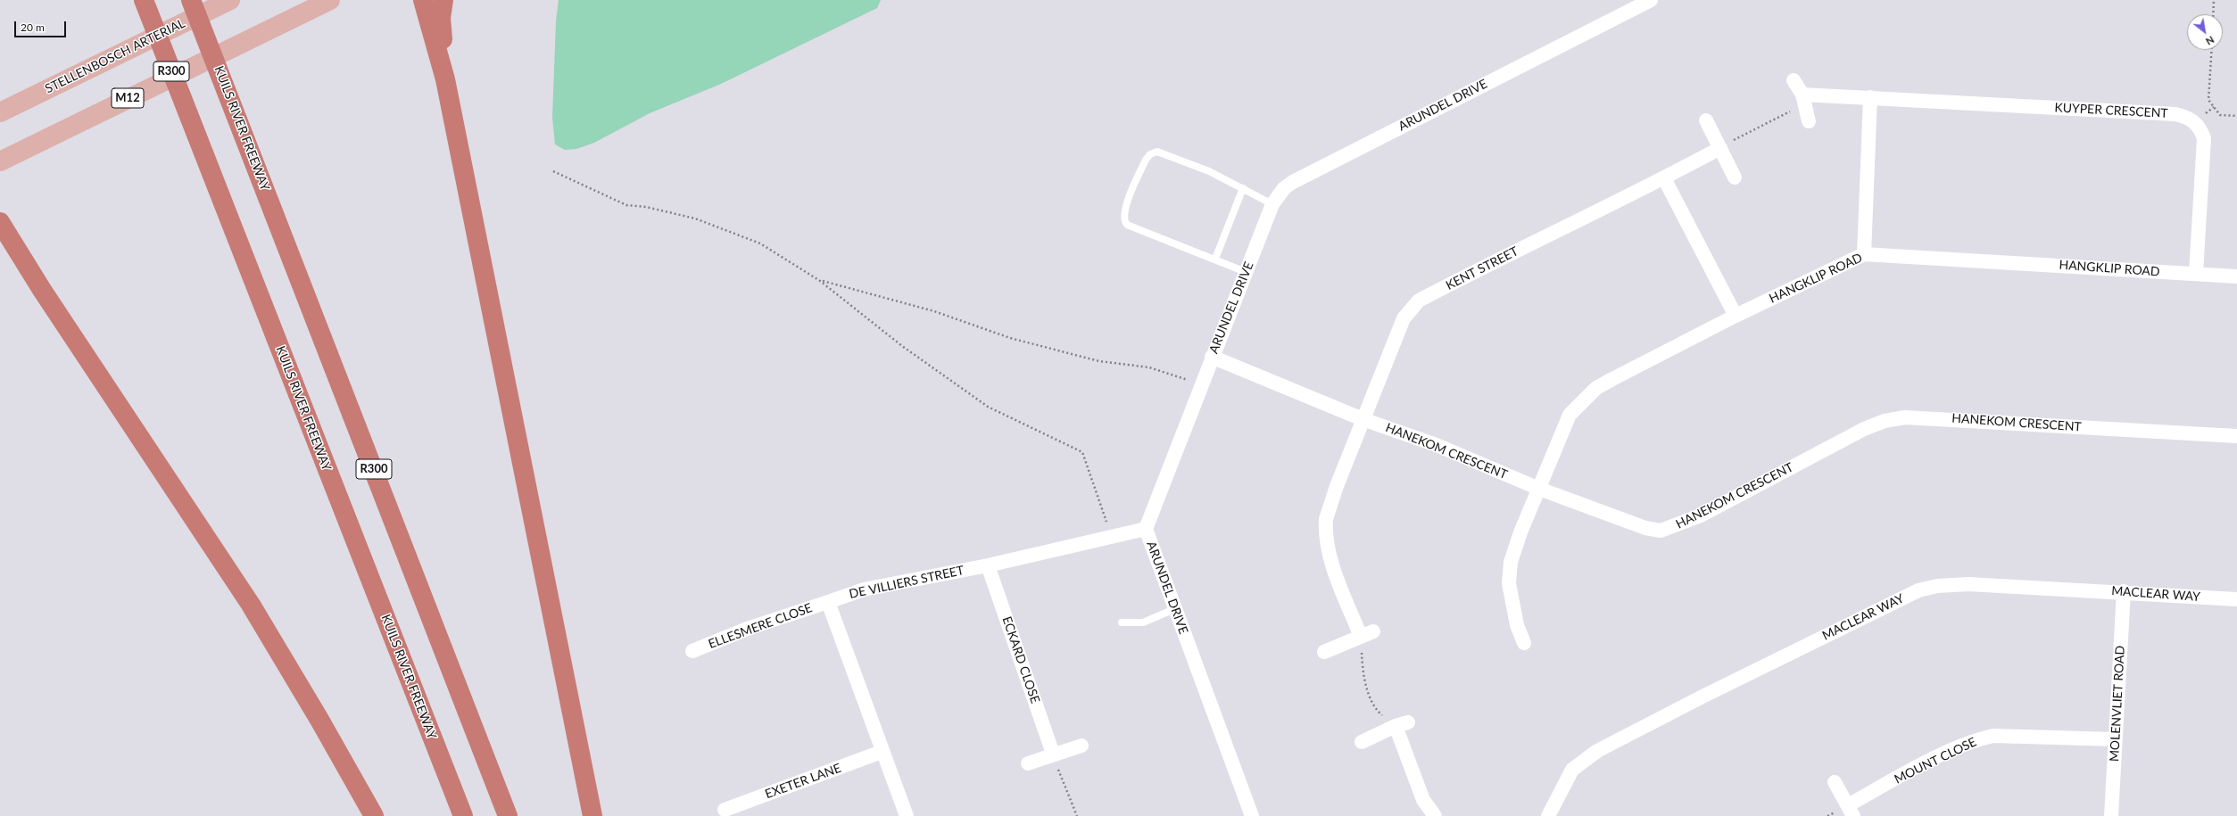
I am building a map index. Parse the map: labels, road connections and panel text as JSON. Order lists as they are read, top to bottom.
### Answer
{
  "streets": {
    "highway": ["R300", "KUILS RIVER FREEWAY"],
    "main road": ["STELLENBOSCH ARTERIAL", "M12"],
    "street": [
      "ARUNDEL DRIVE",
      "KUYPER CRESCENT",
      "KENT STREET",
      "HANGKLIP ROAD",
      "HANEKOM CRESCENT",
      "DE VILLIERS STREET",
      "MACLEAR WAY",
      "ELLESMERE CLOSE",
      "ECKARD CLOSE",
      "MOLENVLIET ROAD",
      "MOUNT CLOSE",
      "EXETER LANE"
    ]
  },
  "crossings": [
    ["ARUNDEL DRIVE", "HANEKOM CRESCENT"],
    ["ARUNDEL DRIVE", "DE VILLIERS STREET"],
    ["KUYPER CRESCENT", "HANGKLIP ROAD"],
    ["KENT STREET", "HANEKOM CRESCENT"],
    ["HANGKLIP ROAD", "HANEKOM CRESCENT"],
    ["DE VILLIERS STREET", "ELLESMERE CLOSE"],
    ["DE VILLIERS STREET", "ECKARD CLOSE"],
    ["MACLEAR WAY", "MOLENVLIET ROAD"],
    ["MOLENVLIET ROAD", "MOUNT CLOSE"]
  ],
  "scale_bar": "20 m",
  "north": "bottom right"
}
